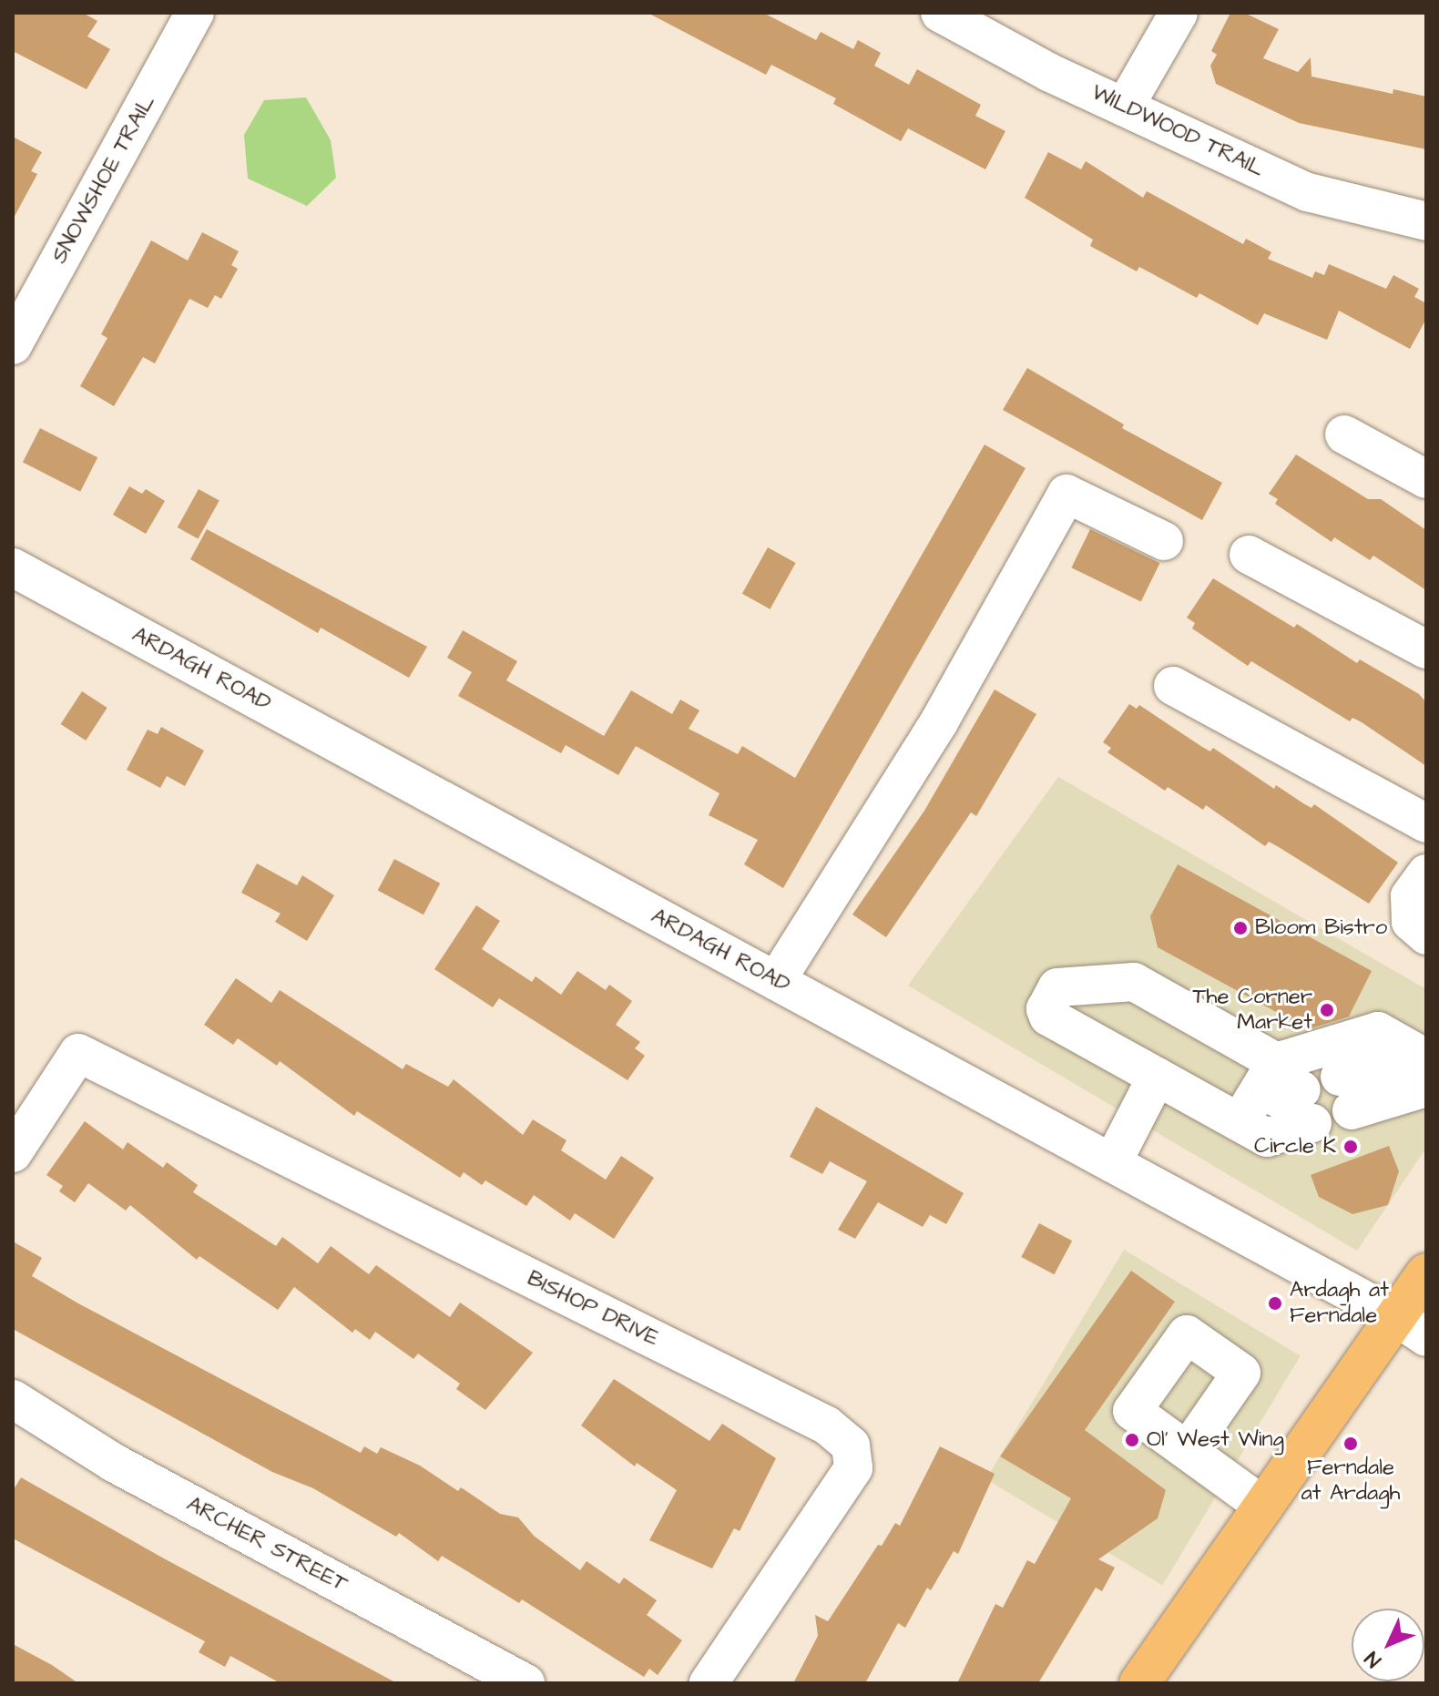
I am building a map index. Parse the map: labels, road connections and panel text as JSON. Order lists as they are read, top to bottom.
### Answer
{
  "streets": {
    "street": [
      "WILDWOOD TRAIL",
      "SNOWSHOE TRAIL",
      "ARDAGH ROAD",
      "BISHOP DRIVE",
      "ARCHER STREET"
    ]
  },
  "places": [
    "Bloom Bistro",
    "The Corner Market",
    "Circle K",
    "Ardagh at Ferndale",
    "Ol' West Wing",
    "Ferndale at Ardagh"
  ],
  "north": "bottom left"
}
